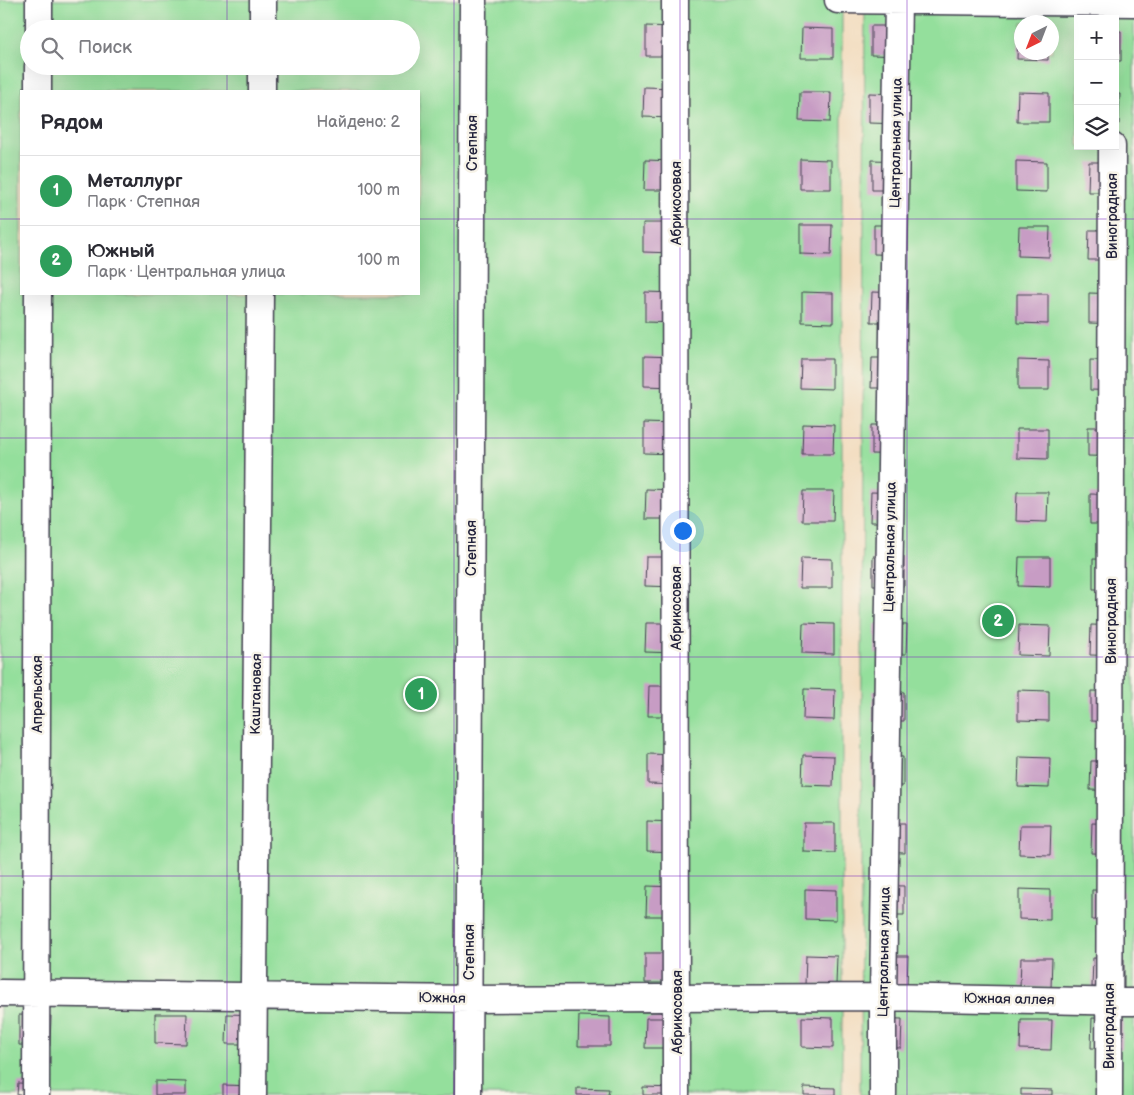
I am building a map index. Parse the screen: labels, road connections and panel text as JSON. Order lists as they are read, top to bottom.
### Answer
{
  "streets": {
    "street": [
      "Степная",
      "Центральная улица",
      "Абрикосовая",
      "Виноградная",
      "Апрельская",
      "Каштановая",
      "Южная",
      "Южная аллея"
    ]
  },
  "crossings": [
    ["Степная", "Южная"],
    ["Центральная улица", "Южная"],
    ["Центральная улица", "Южная аллея"],
    ["Абрикосовая", "Южная"],
    ["Виноградная", "Южная аллея"],
    ["Апрельская", "Южная"],
    ["Каштановая", "Южная"],
    ["Южная", "Южная аллея"]
  ],
  "north": "bottom left",
  "page": {
    "map_buttons": ["+", "−"],
    "search": "Поиск",
    "heading": ["Рядом", "Найдено: 2"],
    "list": [
      {
        "mark": "1",
        "name": "Металлург",
        "note": "Парк · Степная",
        "value": "100 m"
      },
      {
        "mark": "2",
        "name": "Южный",
        "note": "Парк · Центральная улица",
        "value": "100 m"
      }
    ],
    "pins": ["2", "1"]
  }
}
